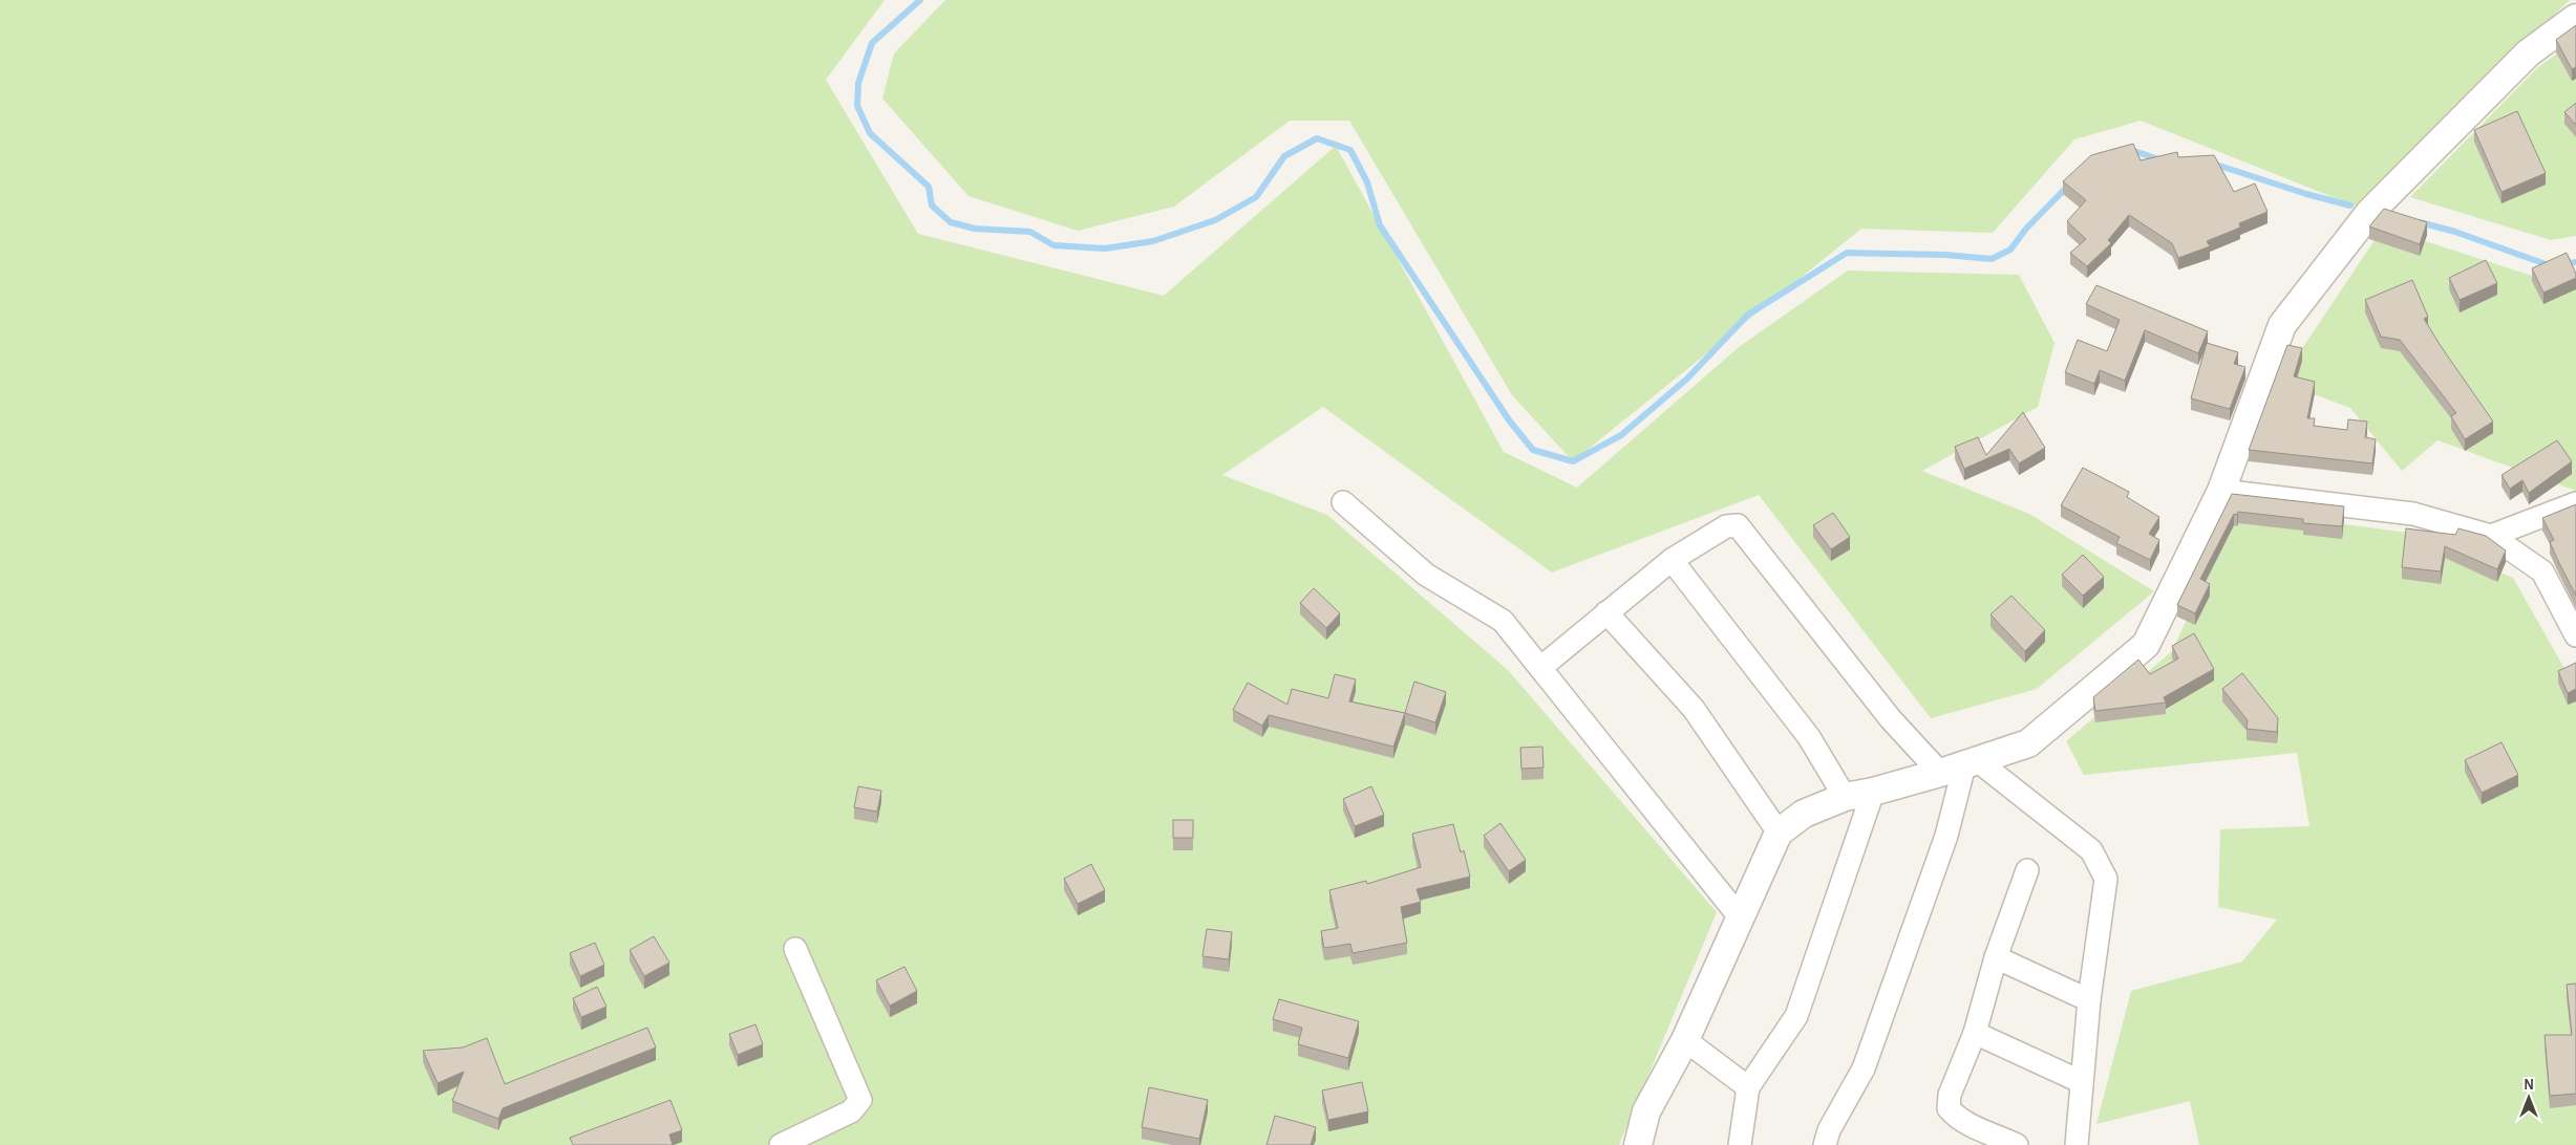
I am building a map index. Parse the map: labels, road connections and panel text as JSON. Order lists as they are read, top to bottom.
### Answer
{
  "north": "top"
}
